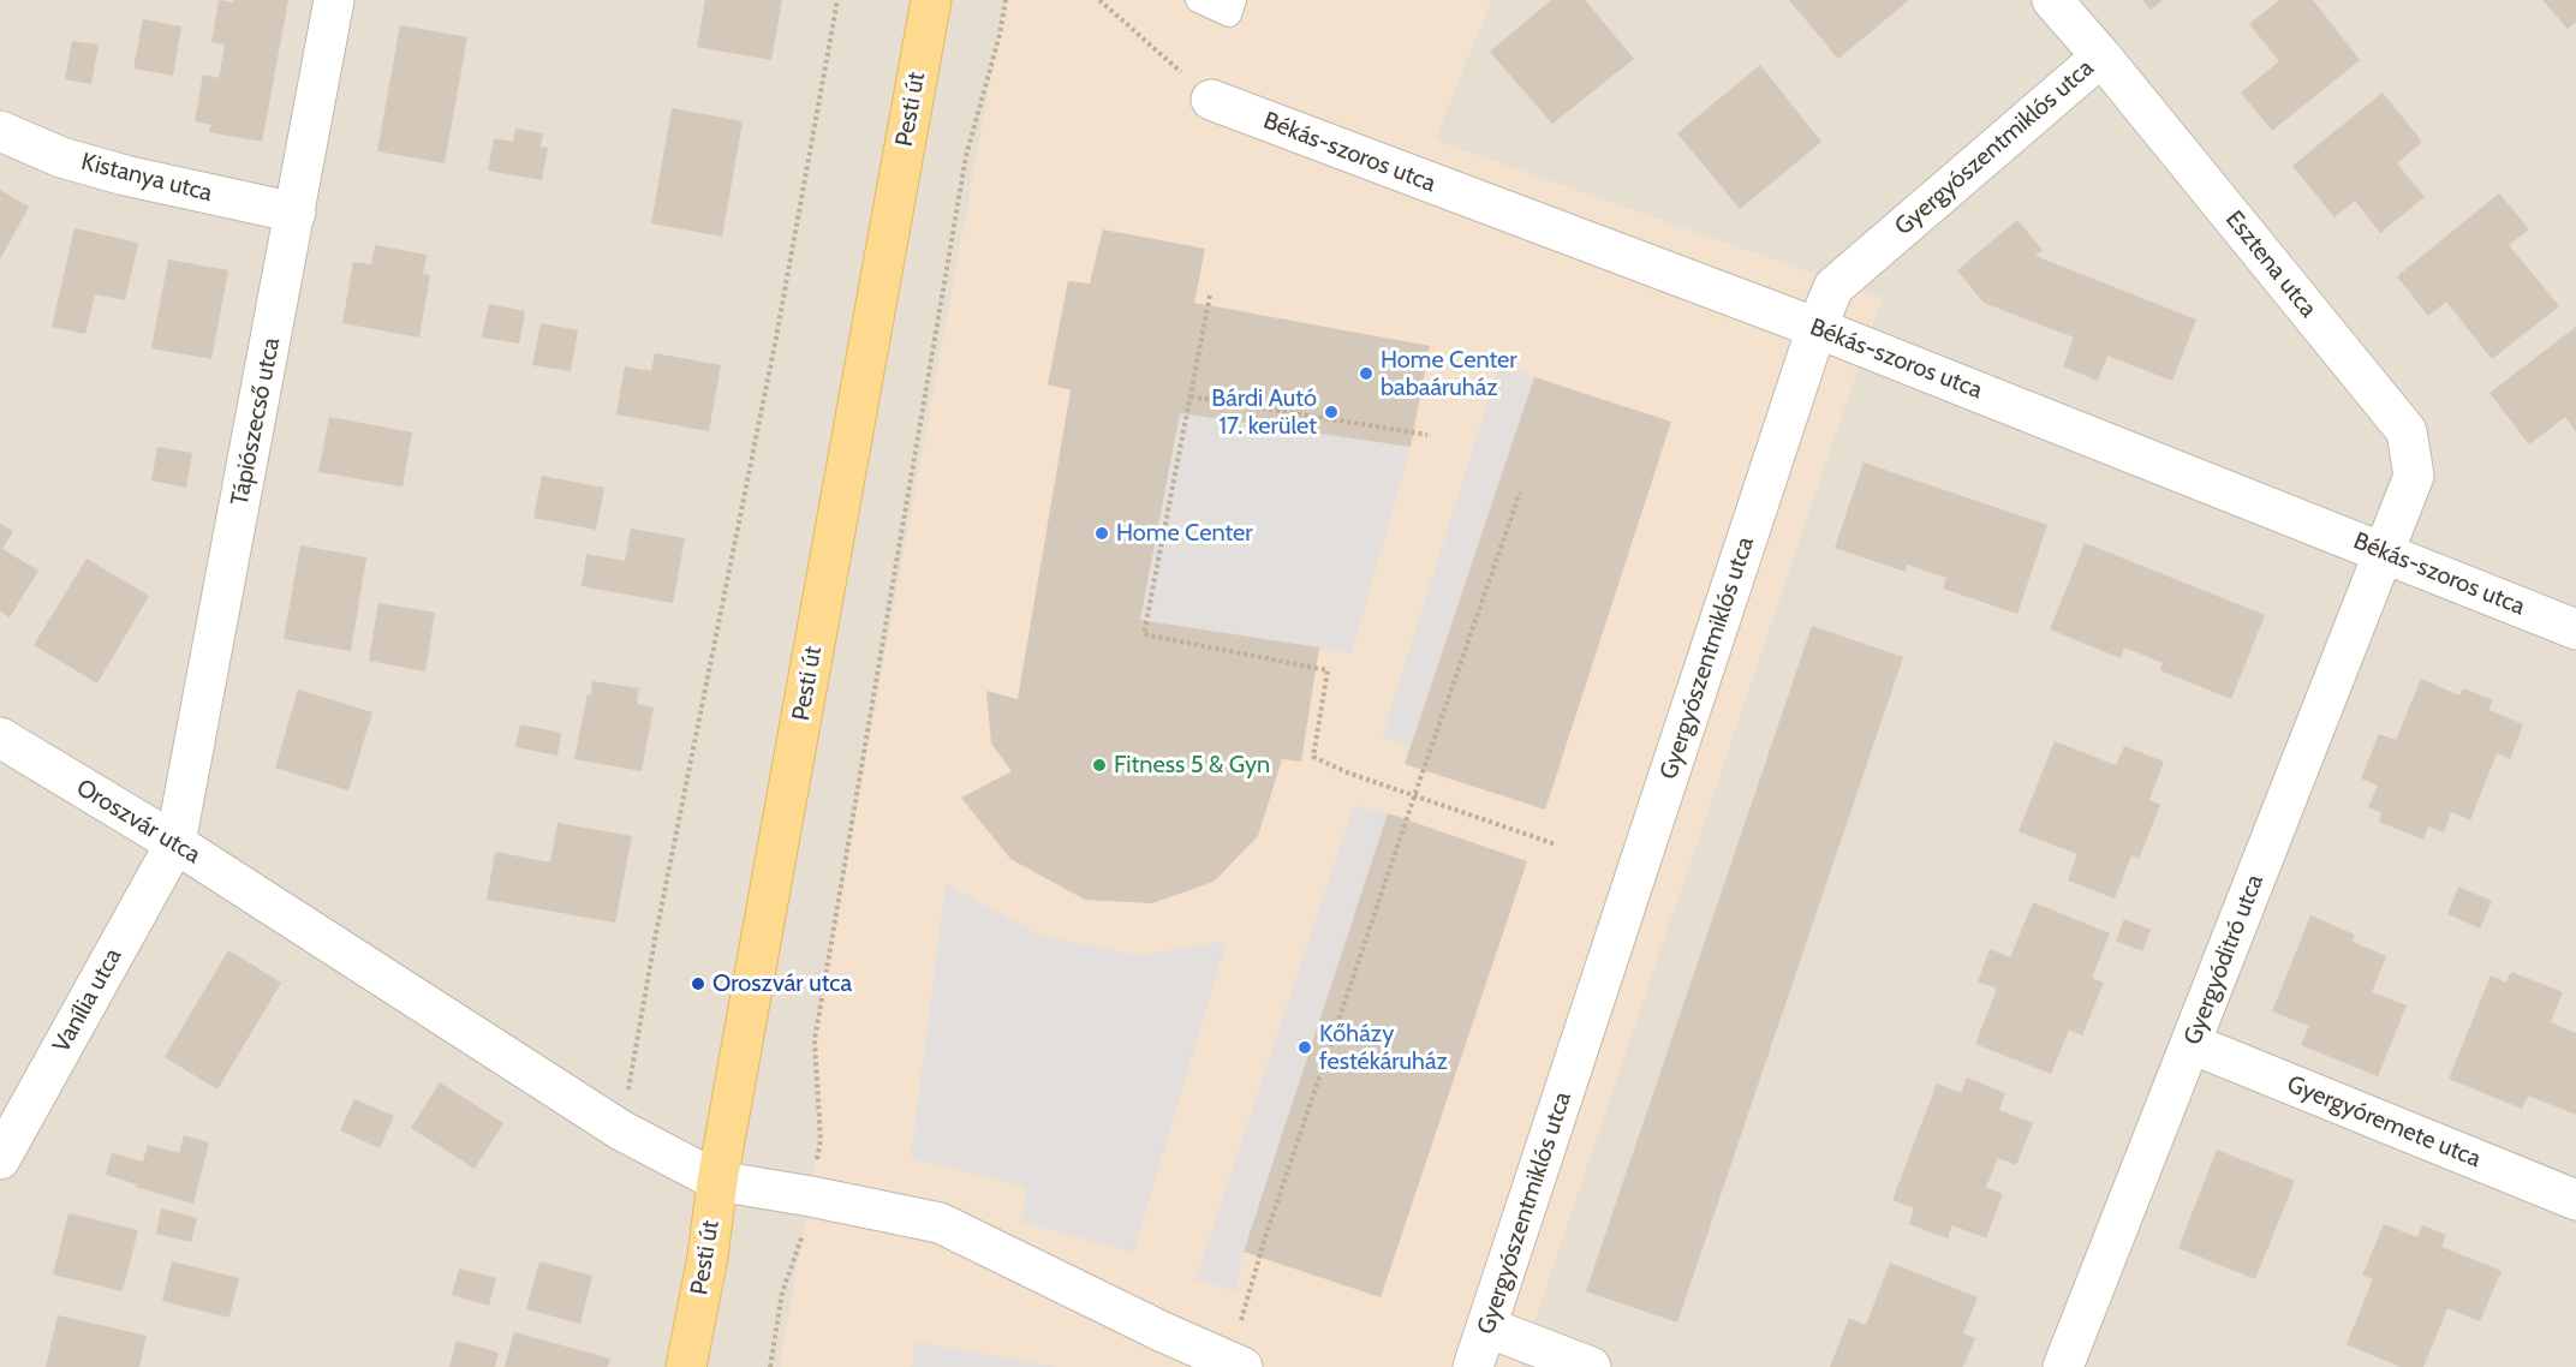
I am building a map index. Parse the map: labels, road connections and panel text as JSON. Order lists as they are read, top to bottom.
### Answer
{
  "streets": {
    "main road": ["Pesti út"],
    "street": [
      "Gyergyószentmiklós utca",
      "Békás-szoros utca",
      "Kistanya utca",
      "Esztena utca",
      "Tápiószecső utca",
      "Oroszvár utca",
      "Gyergyóditró utca",
      "Vanília utca",
      "Gyergyóremete utca"
    ]
  },
  "crossings": [
    ["Pesti út", "Oroszvár utca"],
    ["Gyergyószentmiklós utca", "Békás-szoros utca"],
    ["Gyergyószentmiklós utca", "Esztena utca"],
    ["Békás-szoros utca", "Esztena utca"],
    ["Békás-szoros utca", "Gyergyóditró utca"],
    ["Kistanya utca", "Tápiószecső utca"],
    ["Esztena utca", "Gyergyóditró utca"],
    ["Tápiószecső utca", "Oroszvár utca"],
    ["Tápiószecső utca", "Vanília utca"],
    ["Oroszvár utca", "Vanília utca"],
    ["Gyergyóditró utca", "Gyergyóremete utca"]
  ],
  "places": [
    "Home Center babaáruház",
    "Bárdi Autó 17. kerület",
    "Home Center",
    "Fitness 5 & Gyn",
    "Oroszvár utca",
    "Kőházy festékáruház"
  ]
}
